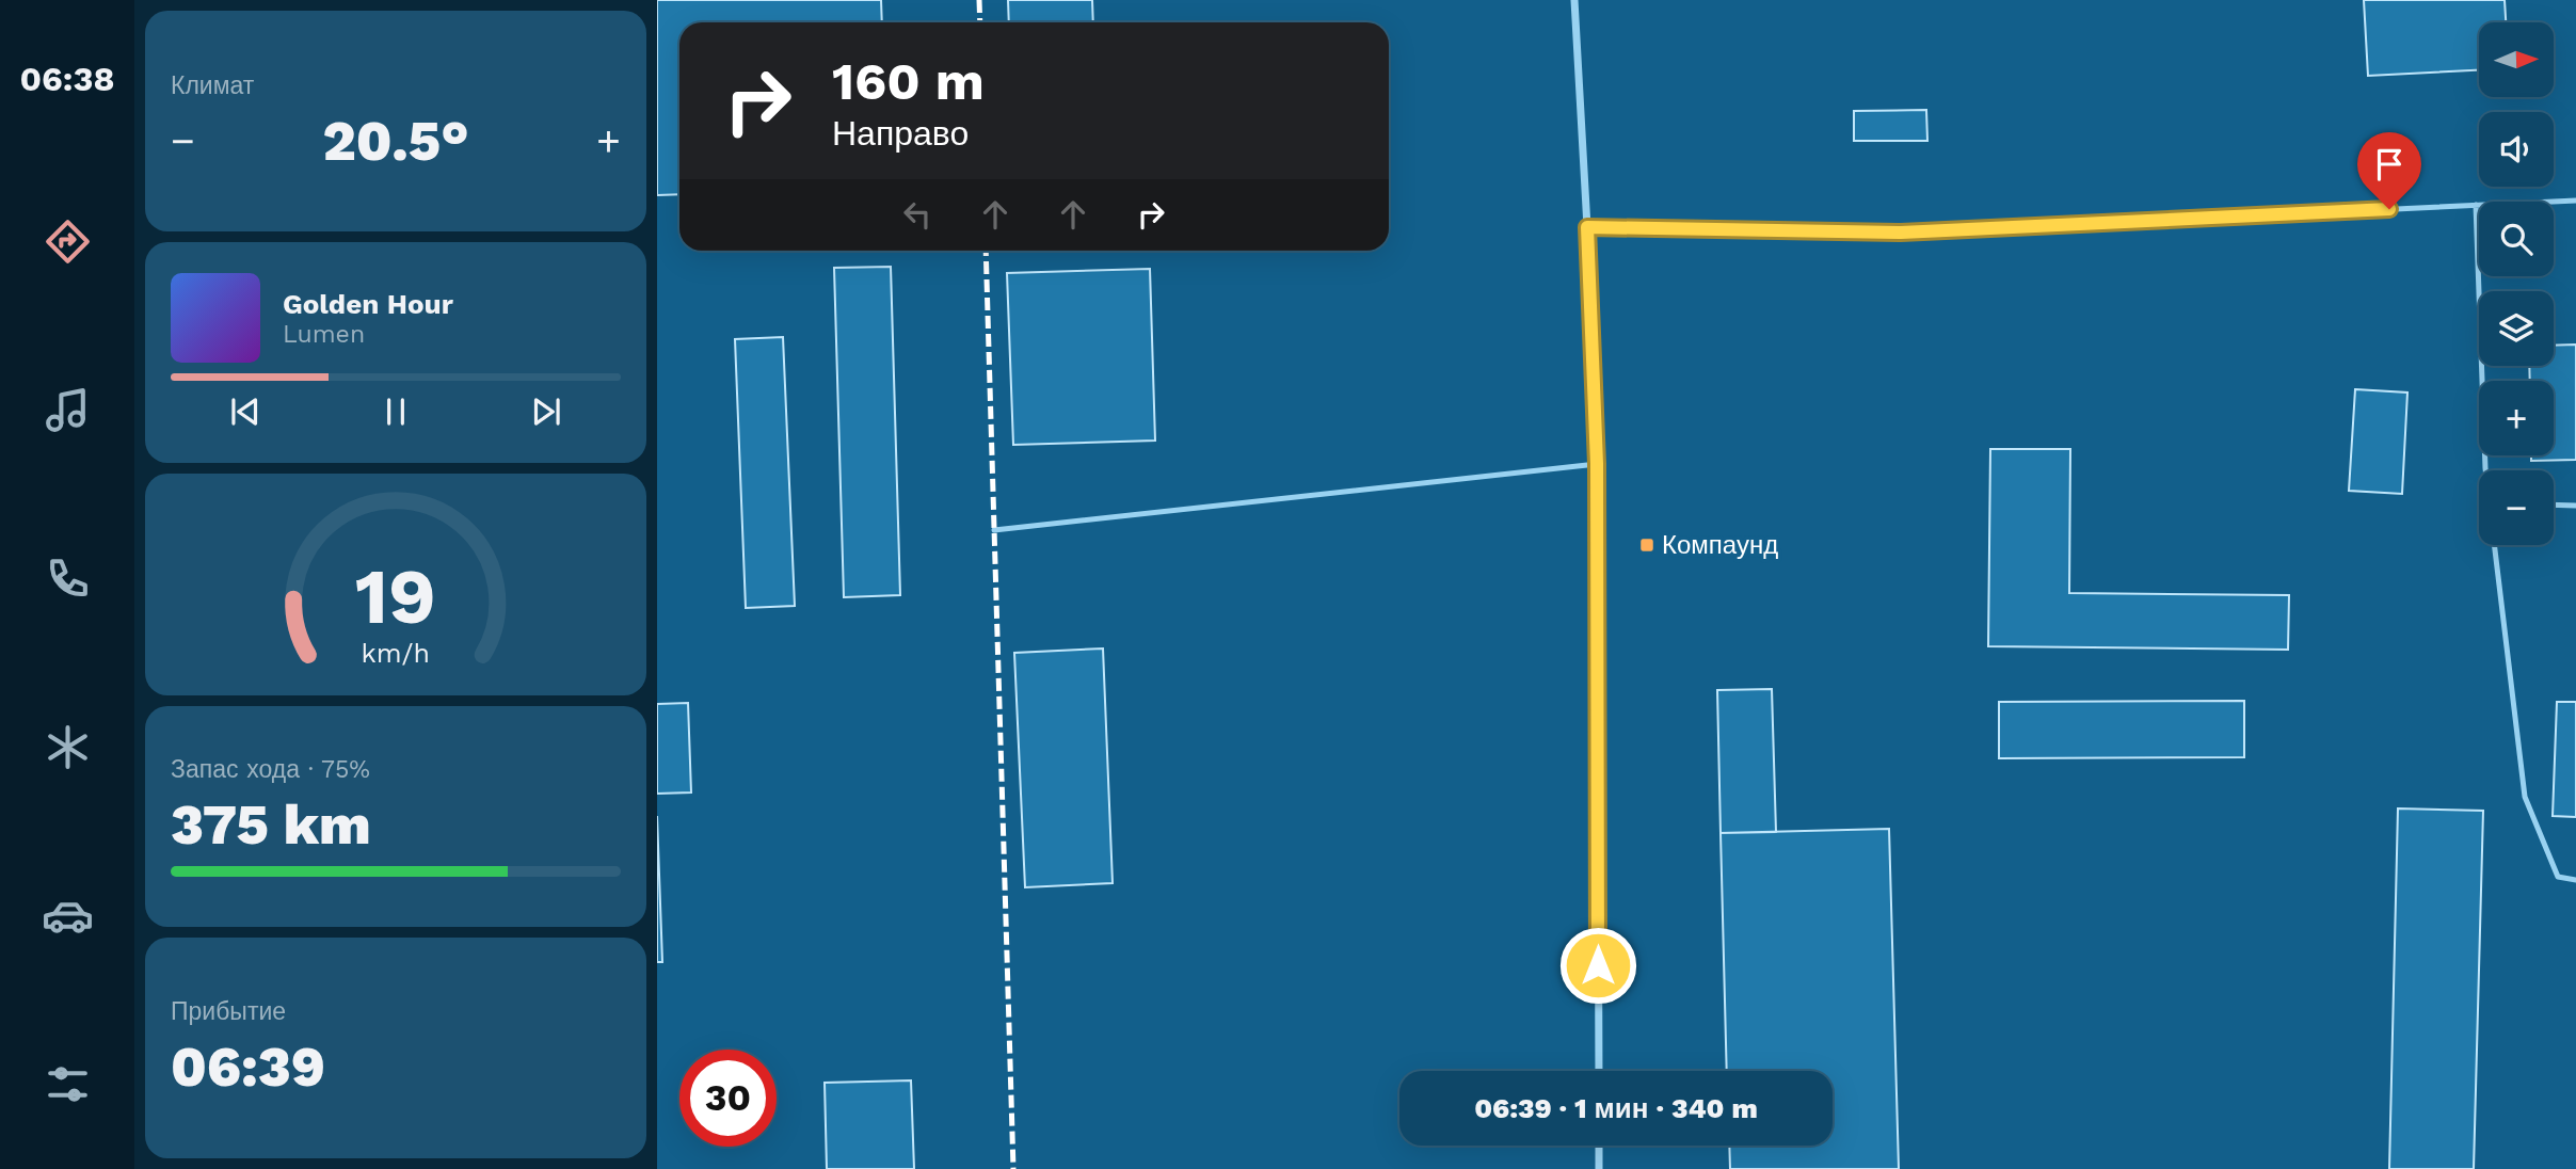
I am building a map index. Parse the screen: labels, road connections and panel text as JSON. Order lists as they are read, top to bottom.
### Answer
{
  "places": {
    "transit": ["Компаунд"]
  },
  "north": "right",
  "page": {
    "tabs": "06:38",
    "tile": [
      "Климат",
      ["Запас хода · 75%", "375 km"],
      ["Прибытие", "06:39"]
    ],
    "map_buttons": ["+", "−"],
    "turn": ["160 m", "Направо"],
    "heat": ["−", "20.5°", "+"],
    "song": ["Golden Hour", "Lumen"],
    "limit": "30",
    "trip": "06:39 · 1 мин · 340 m",
    "gauge": ["19", "km/h"]
  }
}
